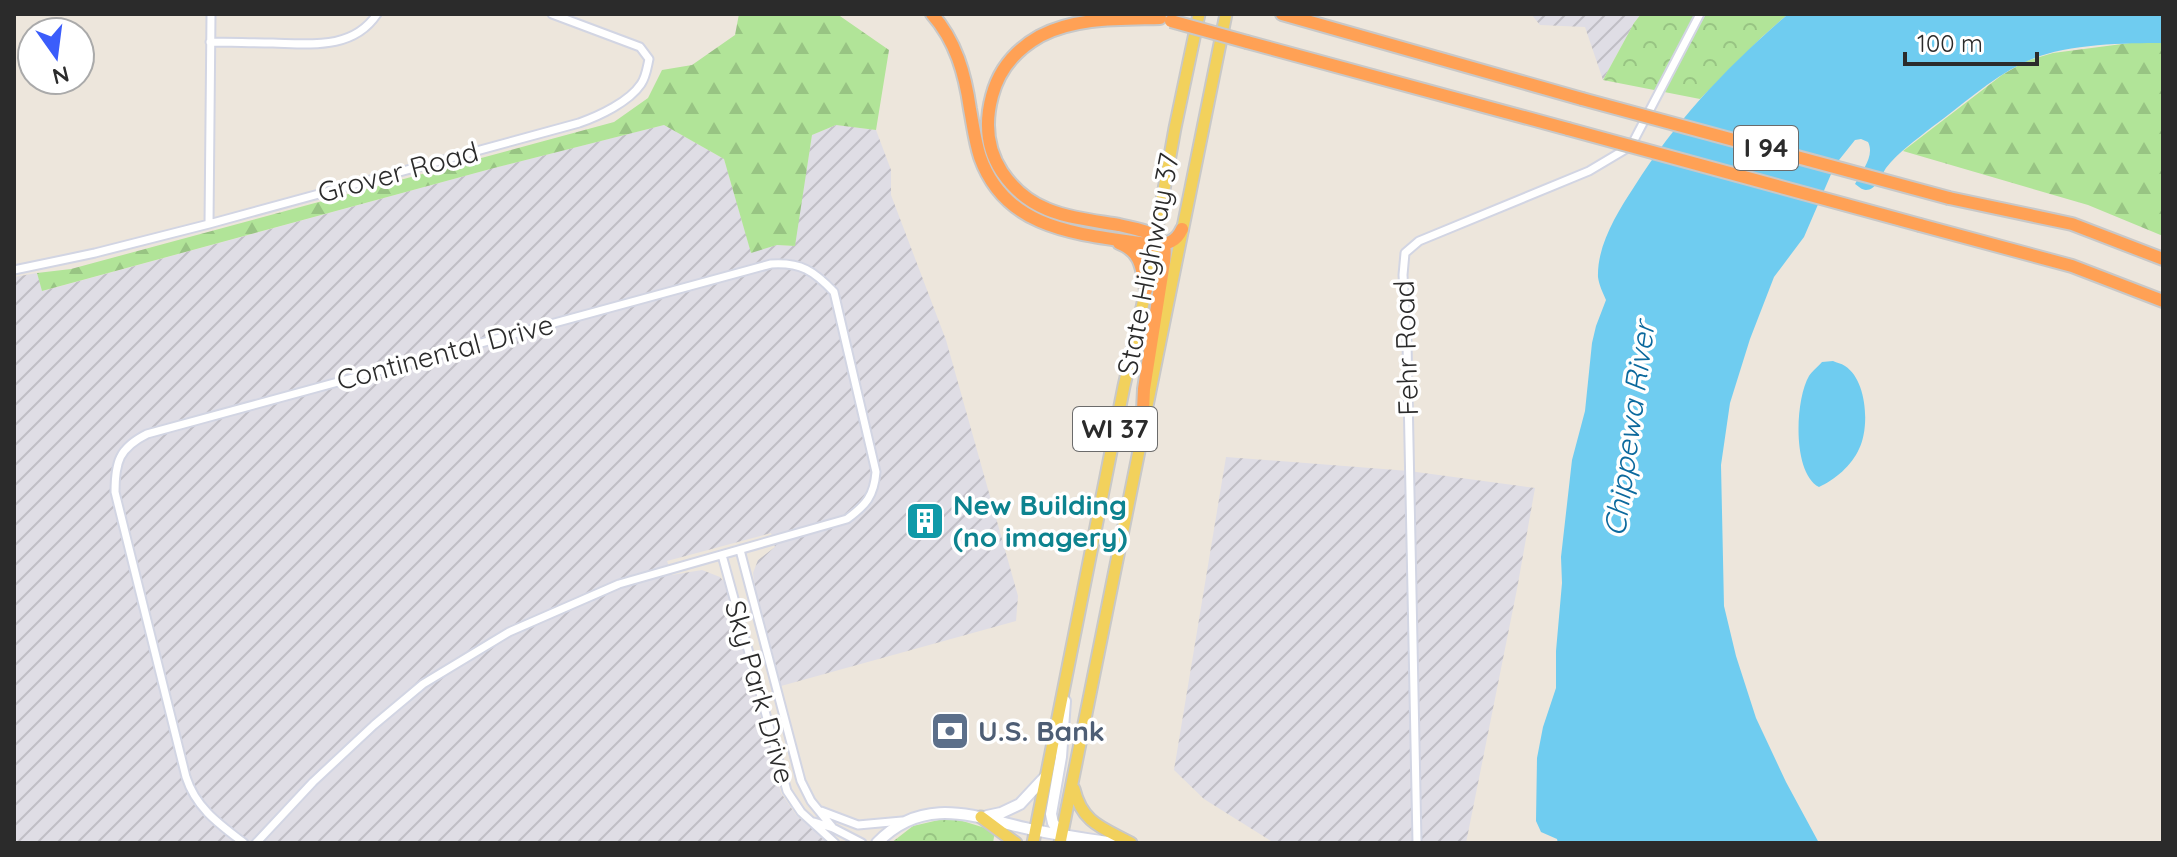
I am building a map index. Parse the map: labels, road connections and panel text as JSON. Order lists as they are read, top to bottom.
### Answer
{
  "streets": {
    "highway": ["I 94"],
    "main road": ["State Highway 37", "WI 37"],
    "street": [
      "Grover Road",
      "Fehr Road",
      "Continental Drive",
      "Sky Park Drive"
    ]
  },
  "crossings": [
    ["Continental Drive", "Sky Park Drive"]
  ],
  "water": ["Chippewa River"],
  "places": {
    "building": ["New Building (no imagery)"],
    "bank": ["U.S. Bank"]
  },
  "scale_bar": "100 m",
  "north": "bottom"
}
